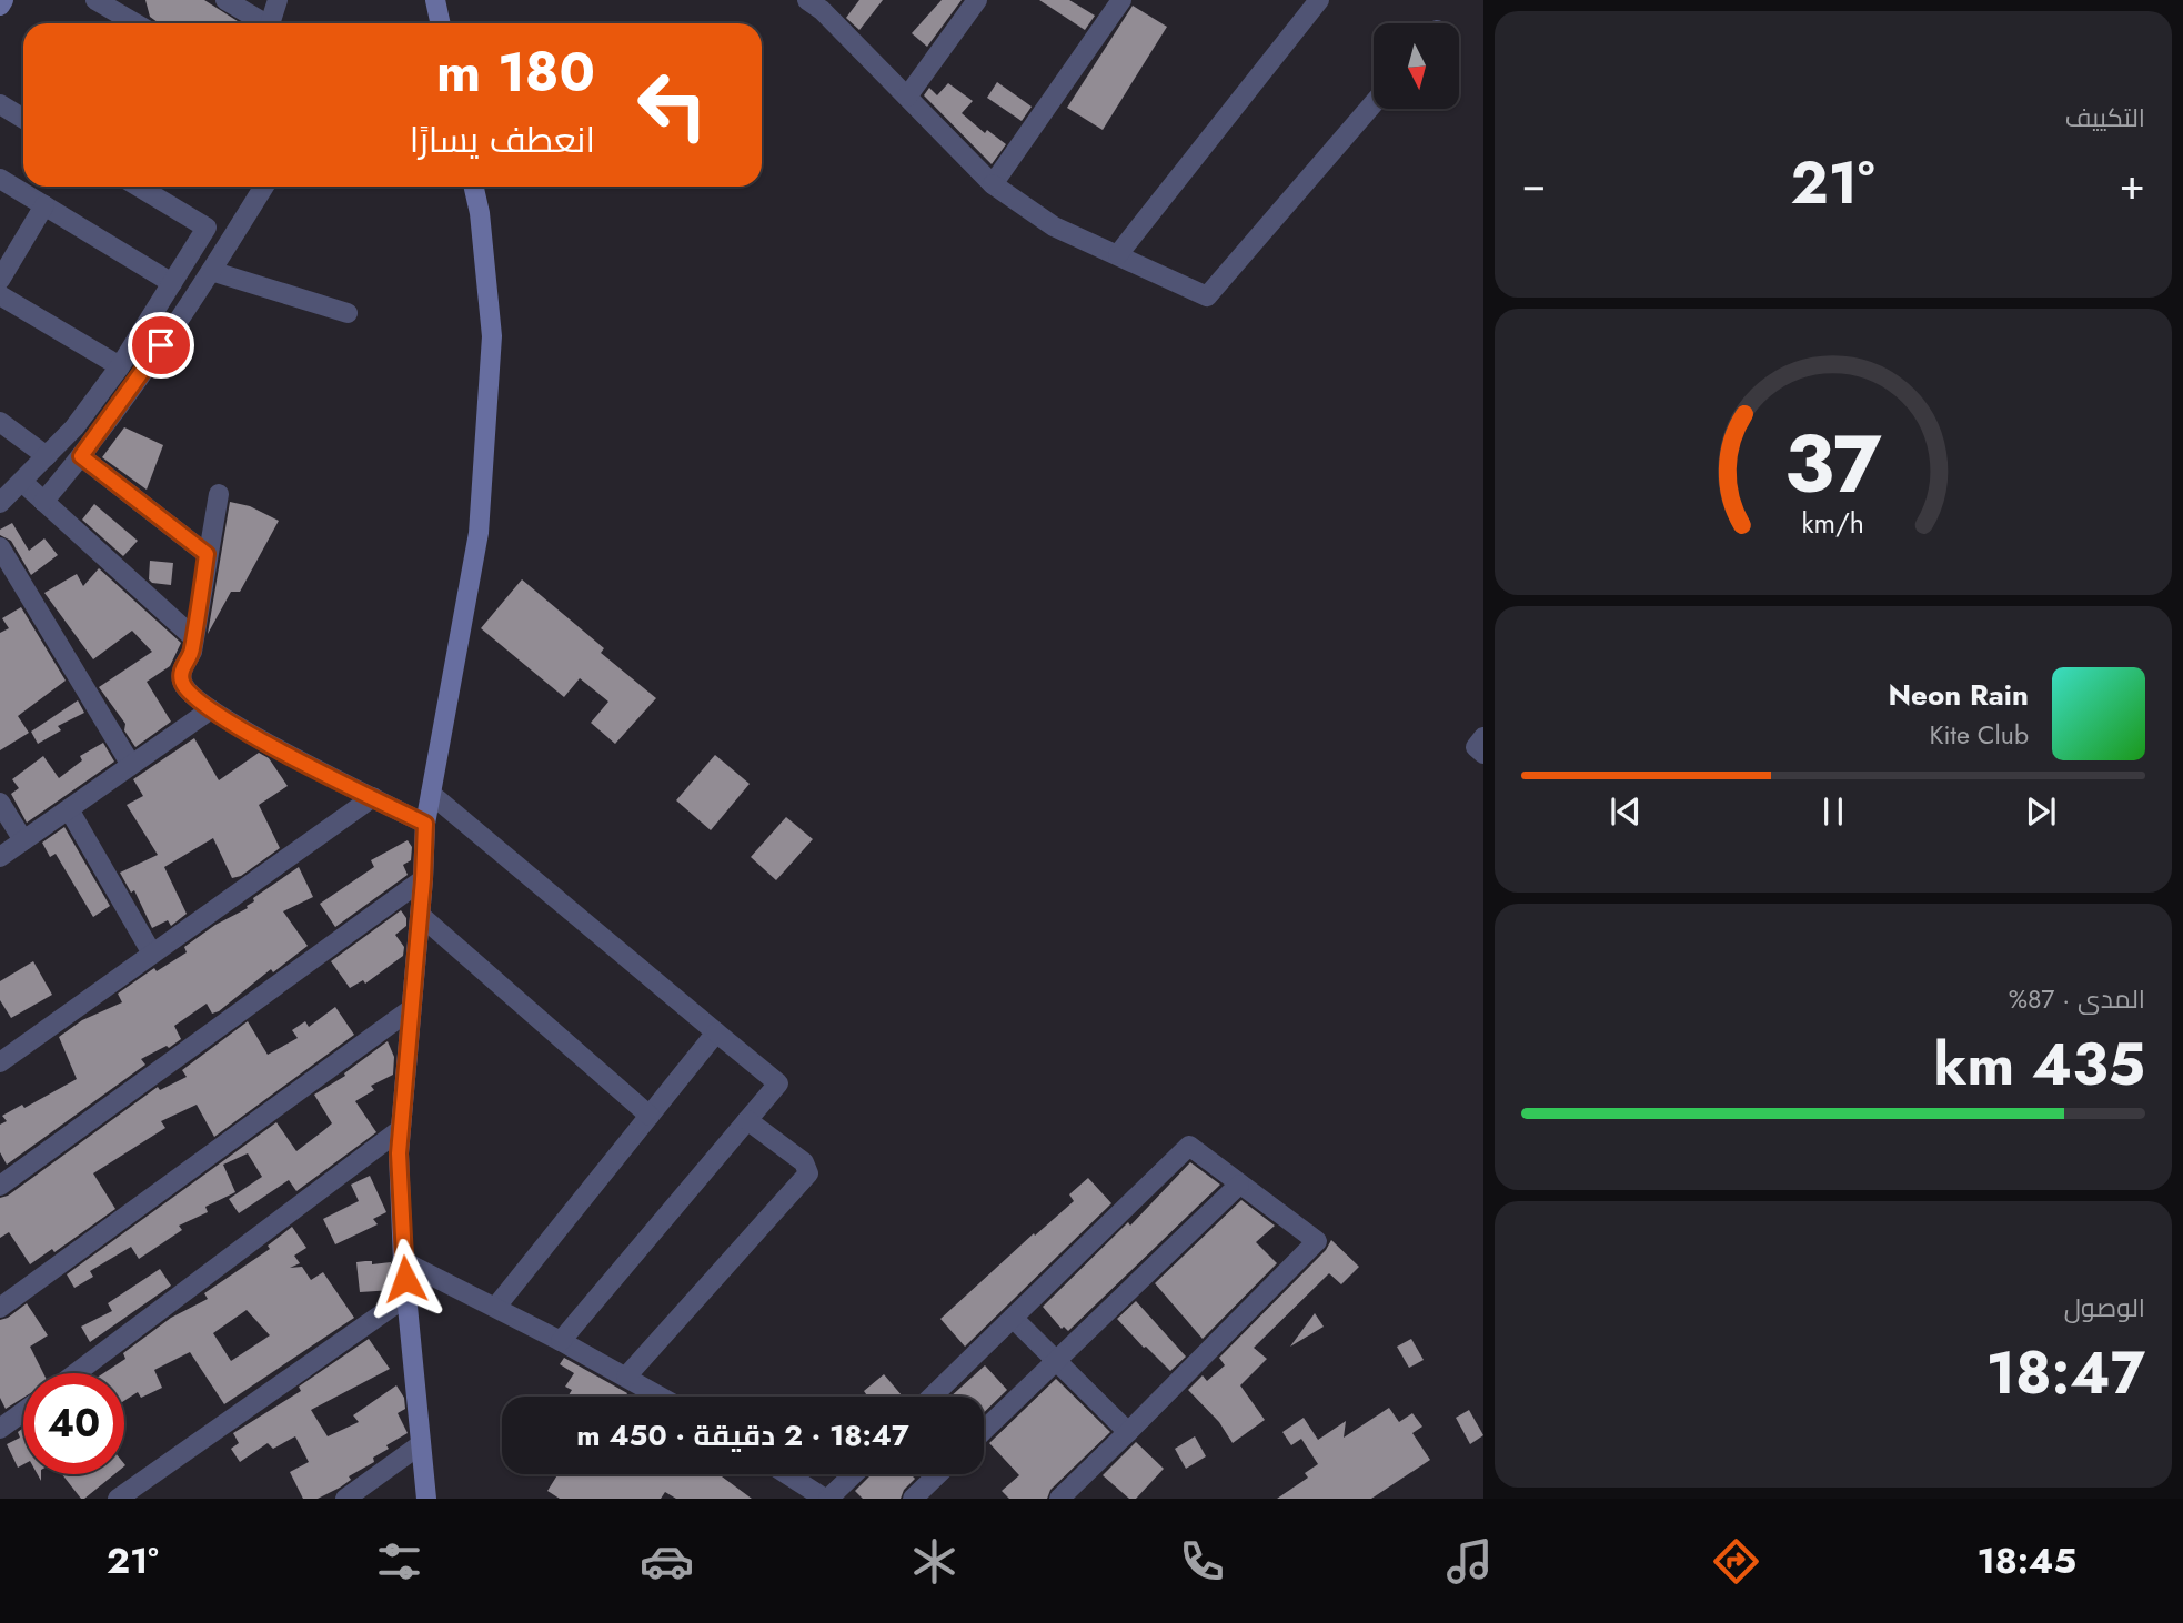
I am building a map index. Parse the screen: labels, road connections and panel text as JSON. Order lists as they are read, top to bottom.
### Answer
{
  "north": "bottom",
  "page": {
    "tile": [
      "التكييف",
      ["المدى · 87%", "435 km"],
      ["الوصول", "18:47"]
    ],
    "turn": ["180 m", "انعطف يسارًا"],
    "heat": ["−", "21°", "+"],
    "song": ["Neon Rain", "Kite Club"],
    "limit": "40",
    "trip": "18:47 · 2 دقيقة · 450 m",
    "tabs": ["18:45", "21°"],
    "gauge": ["37", "km/h"]
  }
}
